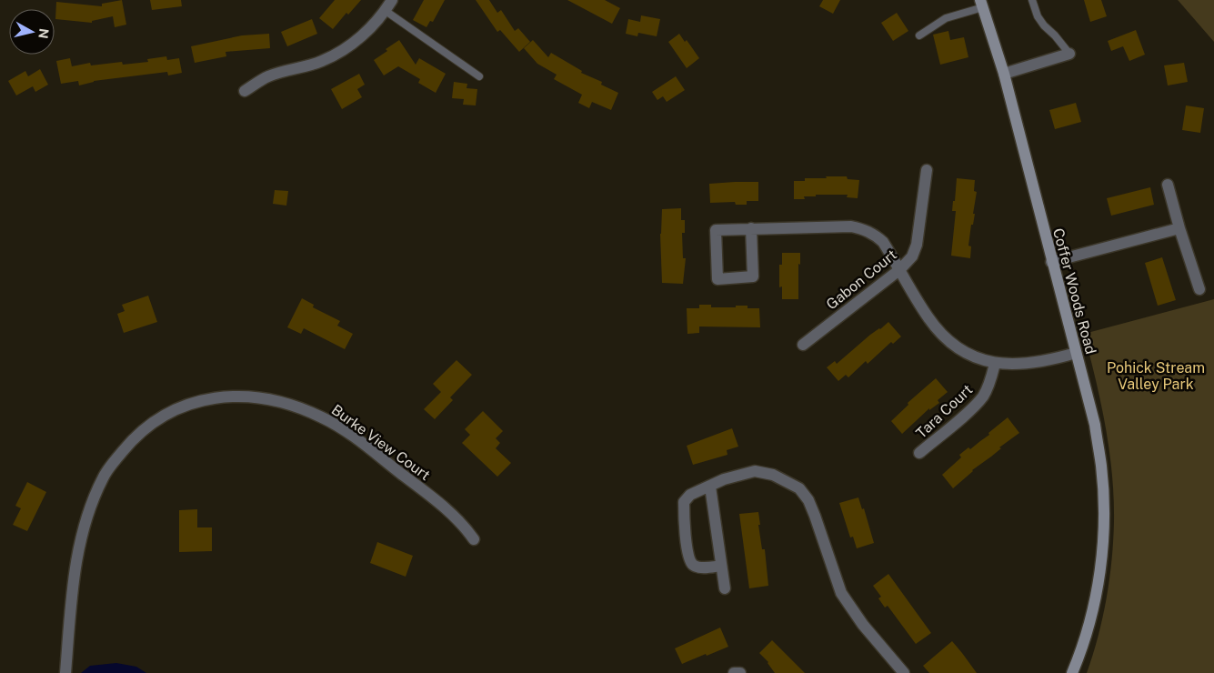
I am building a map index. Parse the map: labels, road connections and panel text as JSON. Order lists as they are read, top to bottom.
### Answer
{
  "streets": {
    "street": [
      "Gabon Court",
      "Coffer Woods Road",
      "Tara Court",
      "Burke View Court"
    ]
  },
  "parks": ["Pohick Stream Valley Park"],
  "north": "right"
}
